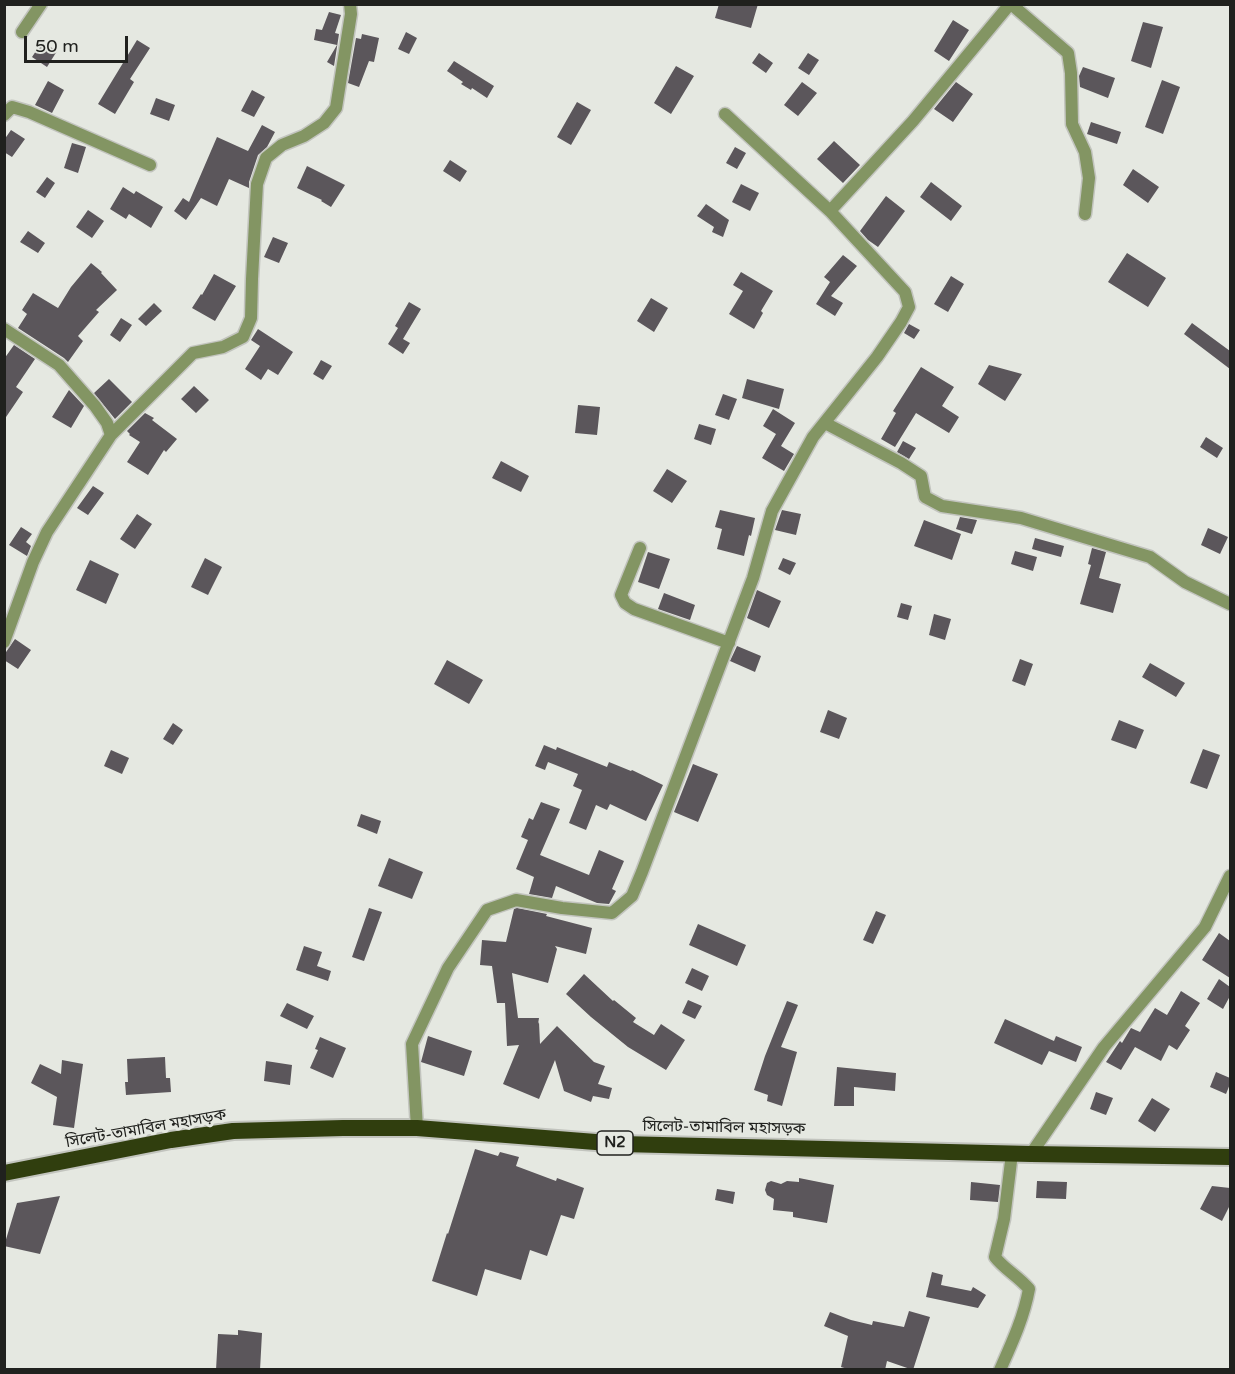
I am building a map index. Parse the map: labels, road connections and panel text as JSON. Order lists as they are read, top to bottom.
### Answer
{
  "streets": {
    "highway": ["সিলেট-তামাবিল মহাসড়ক", "N2"]
  },
  "scale_bar": "50 m"
}
